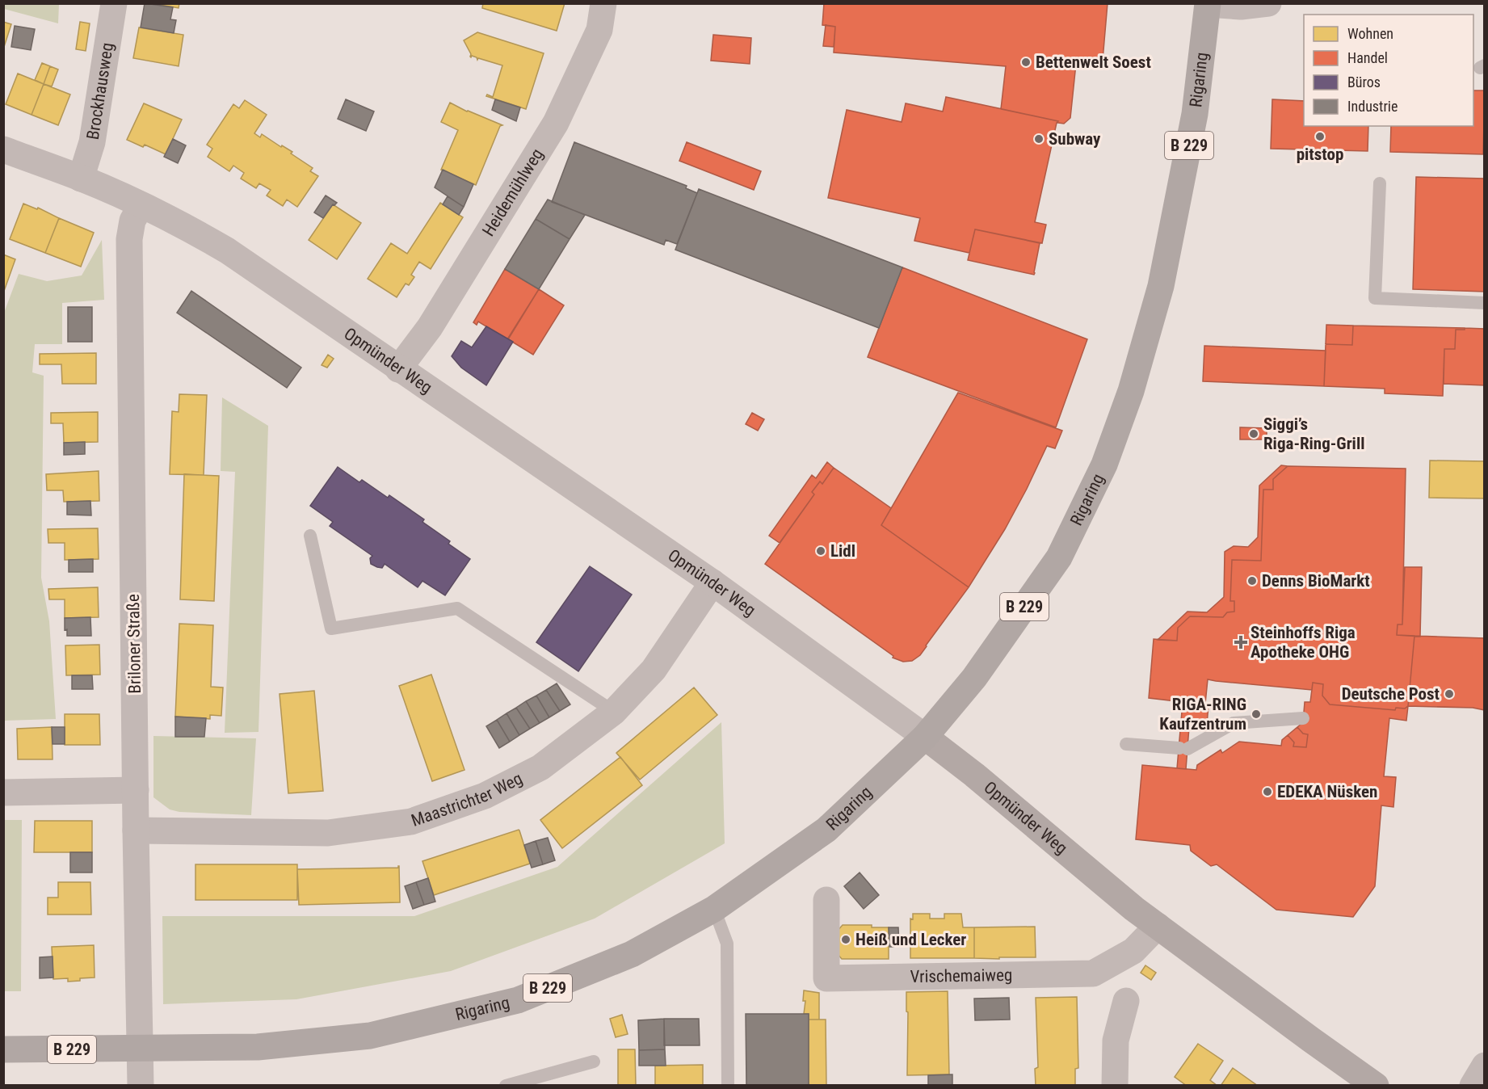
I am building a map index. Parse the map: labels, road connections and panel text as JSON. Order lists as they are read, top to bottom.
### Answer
{
  "streets": {
    "main road": ["Rigaring", "B 229", "Opmünder Weg"],
    "street": [
      "Brockhausweg",
      "Heidemühlweg",
      "Briloner Straße",
      "Maastrichter Weg",
      "Vrischemaiweg"
    ]
  },
  "crossings": [
    ["Rigaring", "Opmünder Weg"],
    ["Rigaring", "Briloner Straße"],
    ["Brockhausweg", "Opmünder Weg"],
    ["Heidemühlweg", "Opmünder Weg"],
    ["Opmünder Weg", "Briloner Straße"],
    ["Opmünder Weg", "Maastrichter Weg"],
    ["Opmünder Weg", "Vrischemaiweg"],
    ["Briloner Straße", "Maastrichter Weg"]
  ],
  "places": {
    "other": [
      "Bettenwelt Soest",
      "pitstop",
      "Subway",
      "Siggi’s Riga-Ring-Grill",
      "Lidl",
      "Denns BioMarkt",
      "Deutsche Post",
      "RIGA-RING Kaufzentrum",
      "EDEKA Nüsken",
      "Heiß und Lecker"
    ],
    "health": ["Steinhoffs Riga Apotheke OHG"]
  },
  "legend": [
    "Wohnen",
    "Handel",
    "Büros",
    "Industrie"
  ]
}
